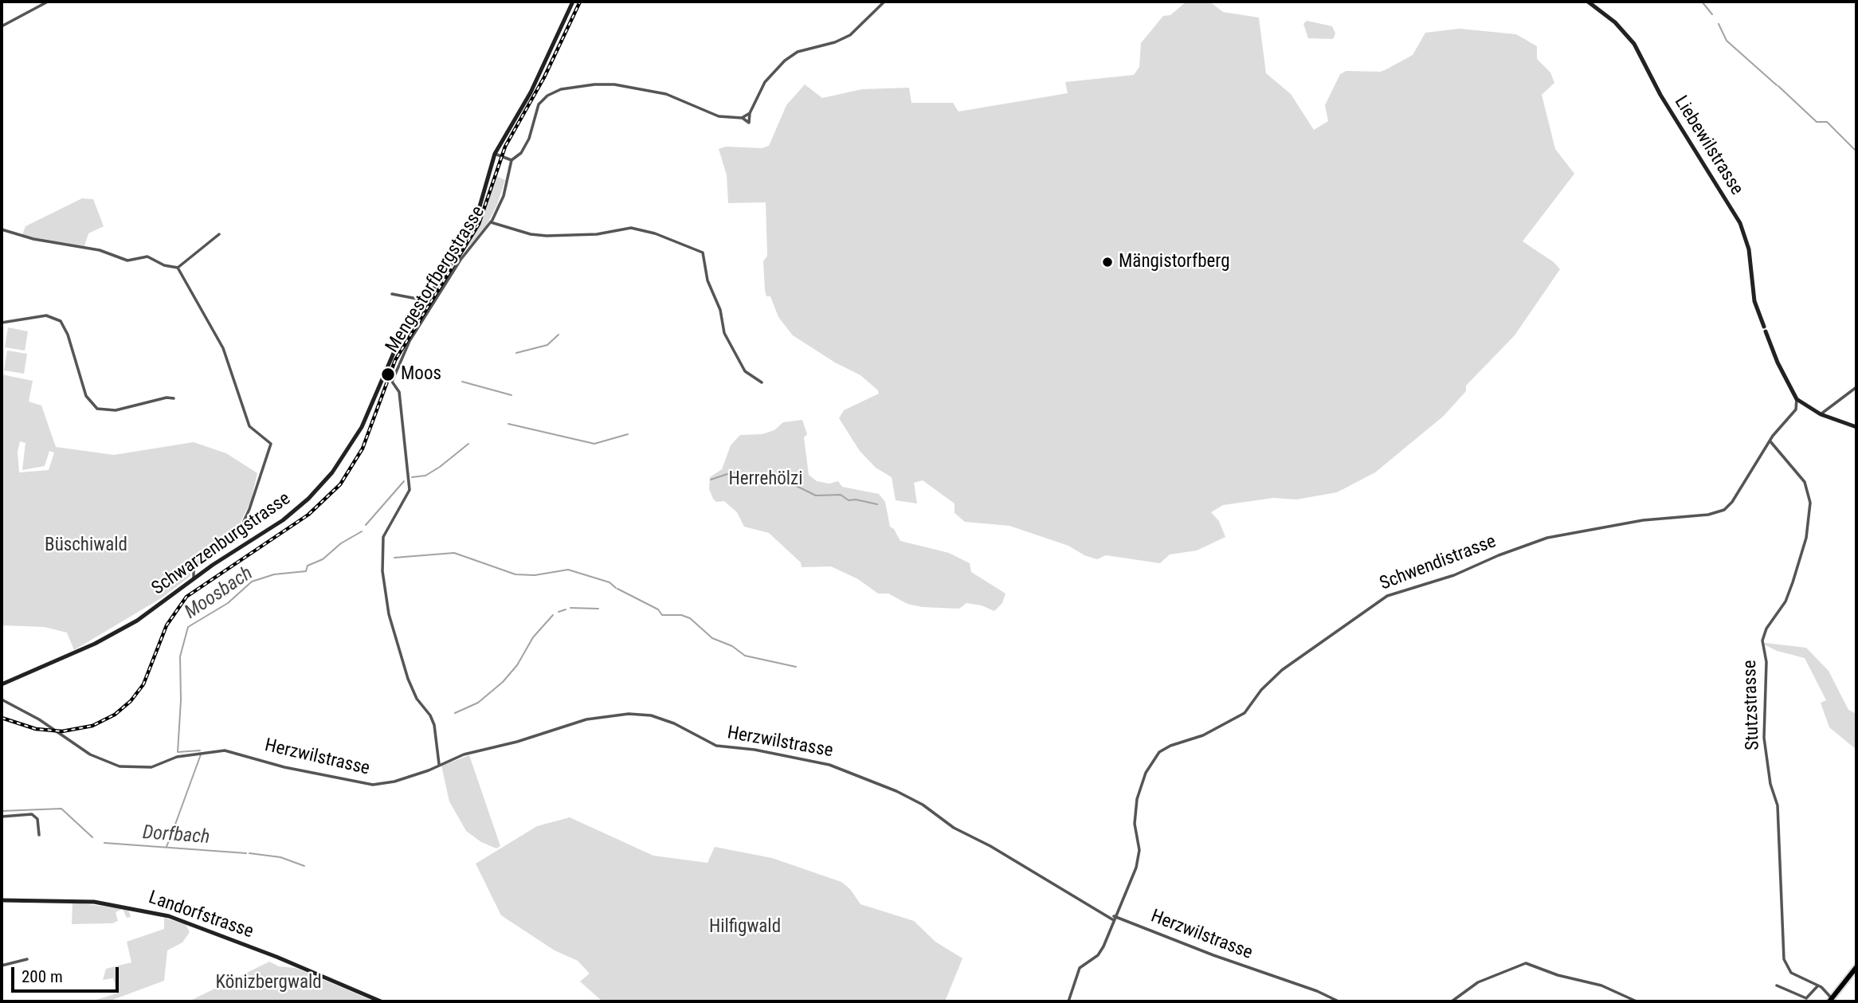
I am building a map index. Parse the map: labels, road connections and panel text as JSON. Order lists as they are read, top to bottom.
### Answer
{
  "streets": {
    "main road": ["Liebewilstrasse", "Schwarzenburgstrasse", "Landorfstrasse"],
    "street": [
      "Mengestorfbergstrasse",
      "Schwendistrasse",
      "Stutzstrasse",
      "Herzwilstrasse"
    ]
  },
  "crossings": [
    ["Mengestorfbergstrasse", "Herzwilstrasse"],
    ["Schwendistrasse", "Stutzstrasse"],
    ["Schwendistrasse", "Herzwilstrasse"]
  ],
  "water": ["Moosbach", "Dorfbach"],
  "parks": [
    "Herrehölzi",
    "Büschiwald",
    "Hilfigwald",
    "Könizbergwald"
  ],
  "places": ["Mängistorfberg", "Moos"],
  "scale_bar": "200 m"
}
